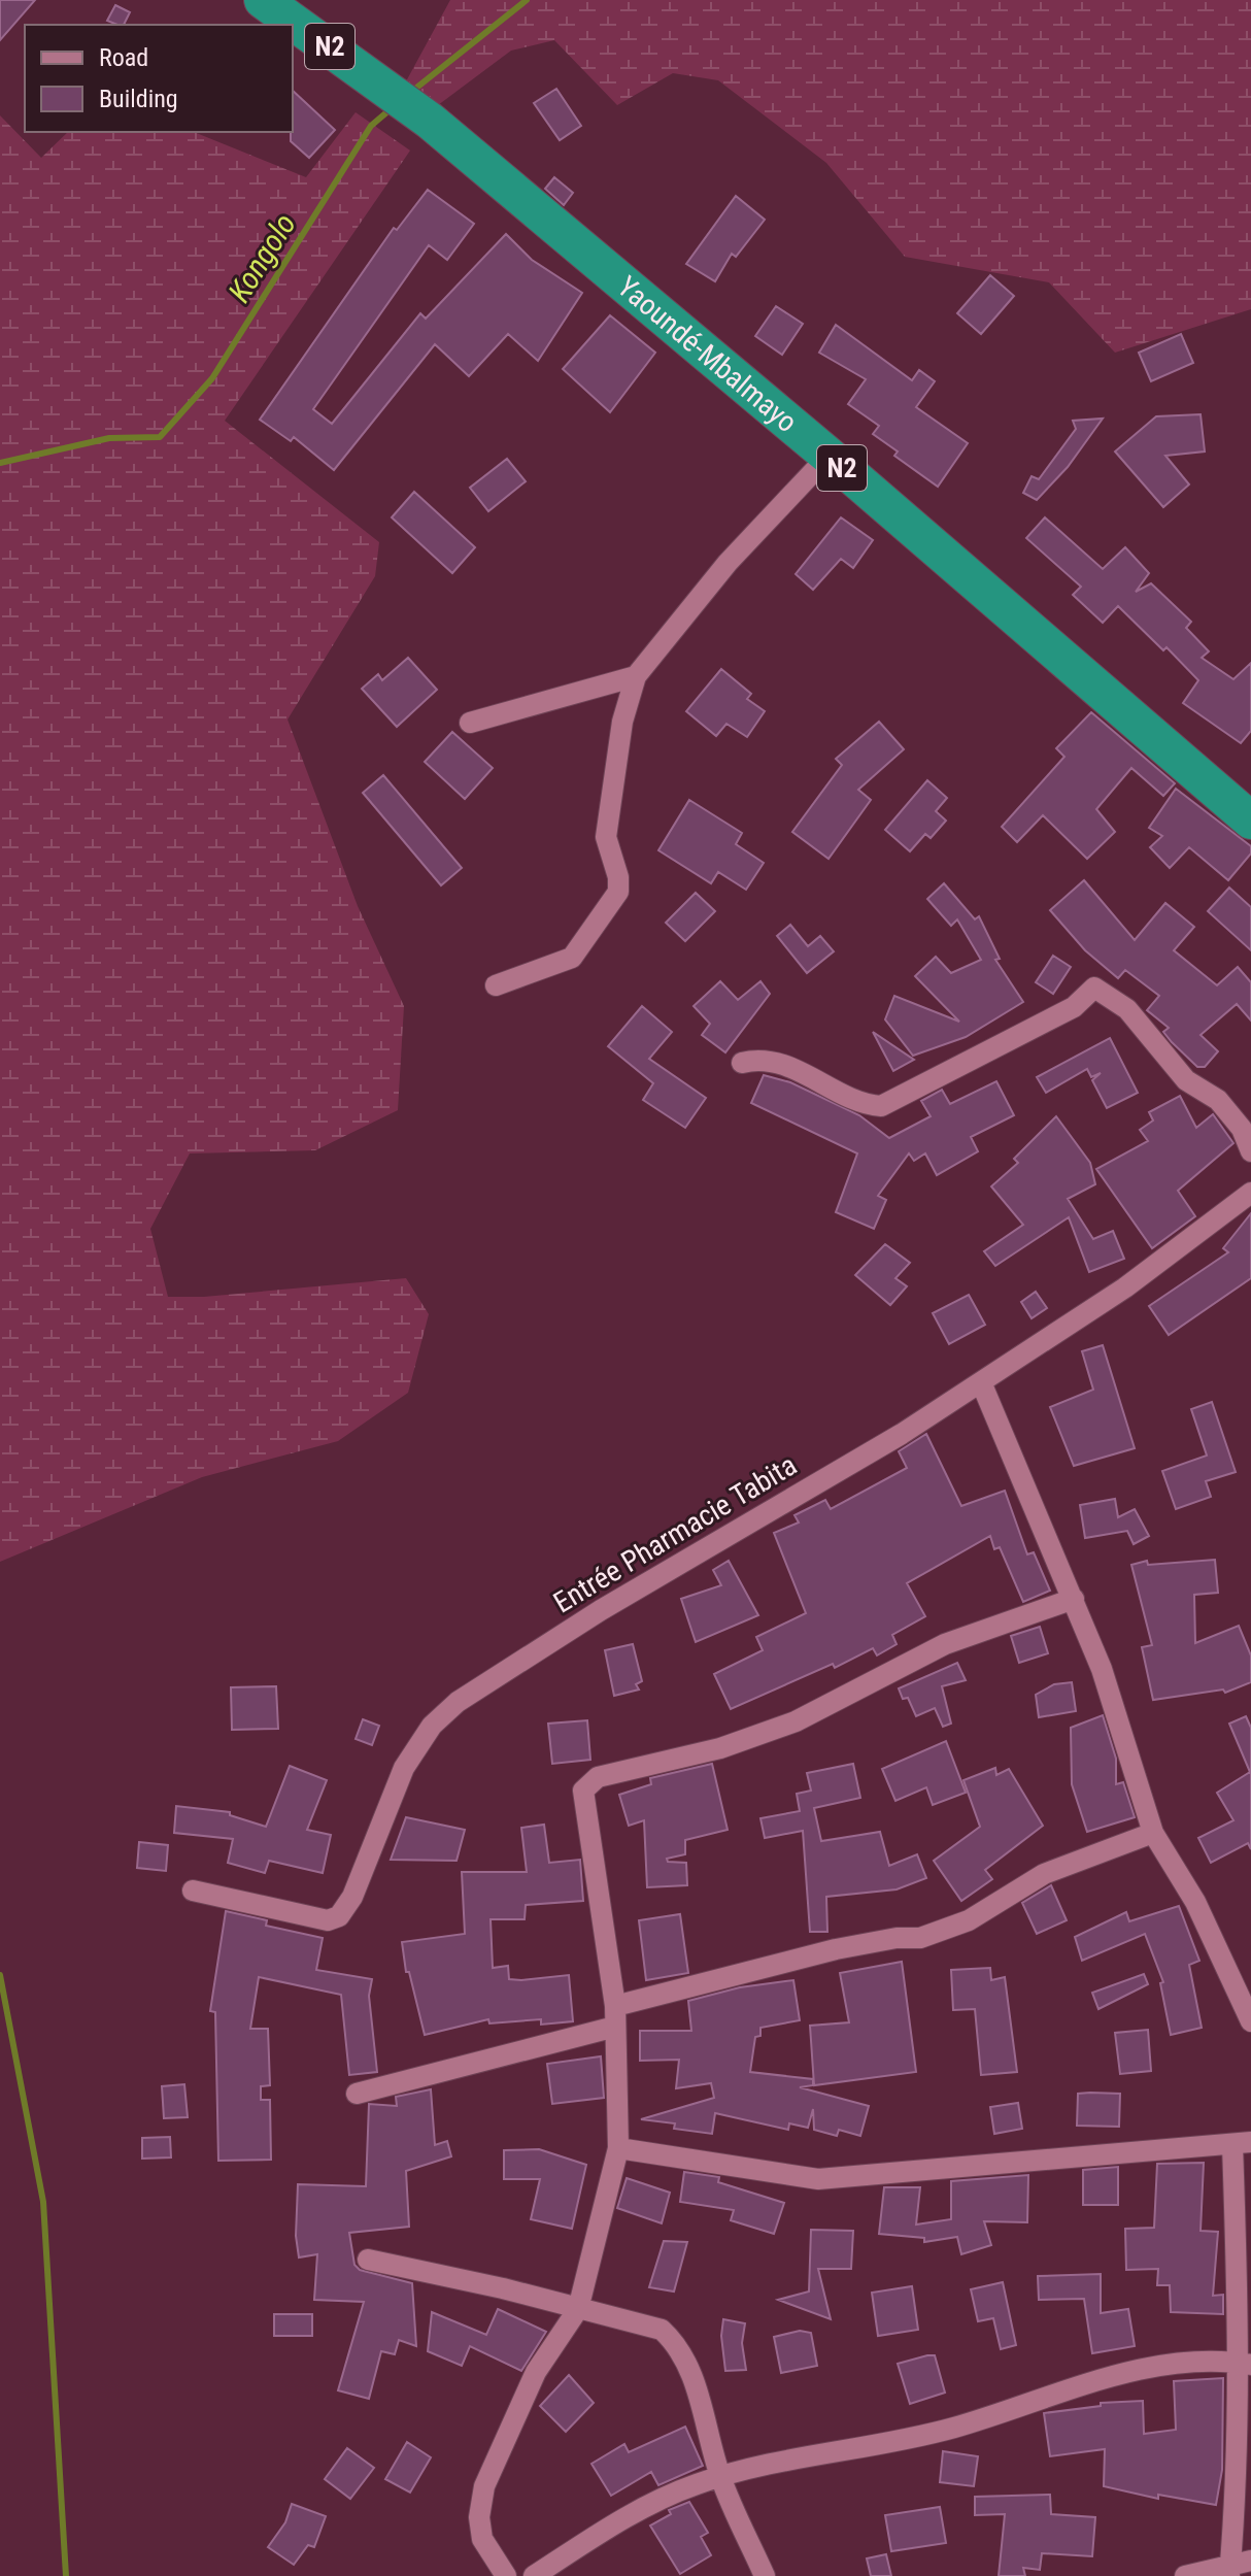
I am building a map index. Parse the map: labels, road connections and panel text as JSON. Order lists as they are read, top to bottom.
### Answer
{
  "streets": {
    "highway": ["N2", "Yaoundé-Mbalmayo"],
    "street": ["Entrée Pharmacie Tabita"]
  },
  "water": ["Kongolo"],
  "legend": ["Road", "Building"]
}
